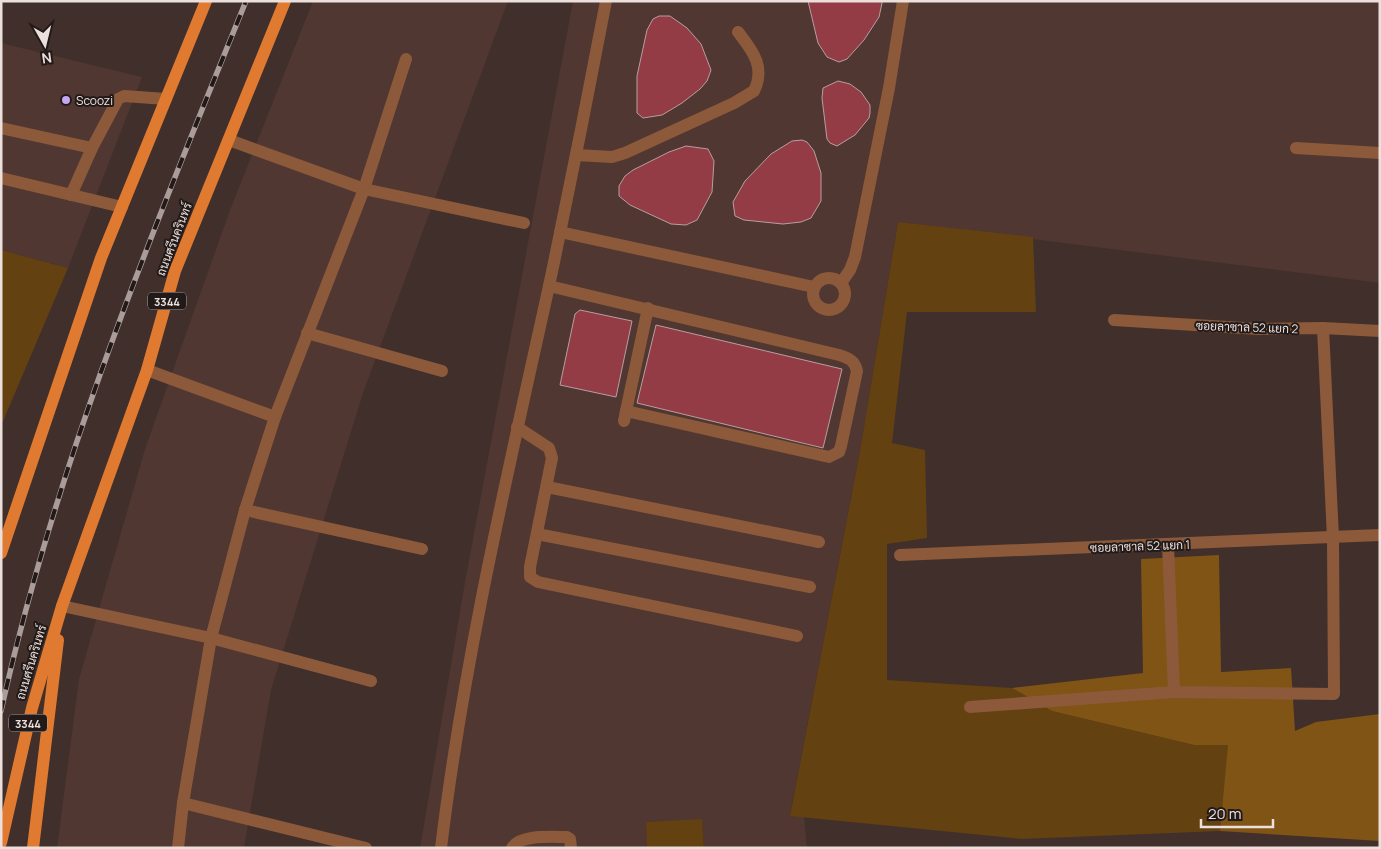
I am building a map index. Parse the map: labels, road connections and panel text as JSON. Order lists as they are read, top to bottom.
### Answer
{
  "streets": {
    "main road": ["ถนนศรีนครินทร์", "3344"],
    "street": ["ซอยลาซาล 52 แยก 2", "ซอยลาซาล 52 แยก 1"]
  },
  "places": ["Scoozi"],
  "scale_bar": "20 m",
  "north": "bottom"
}
